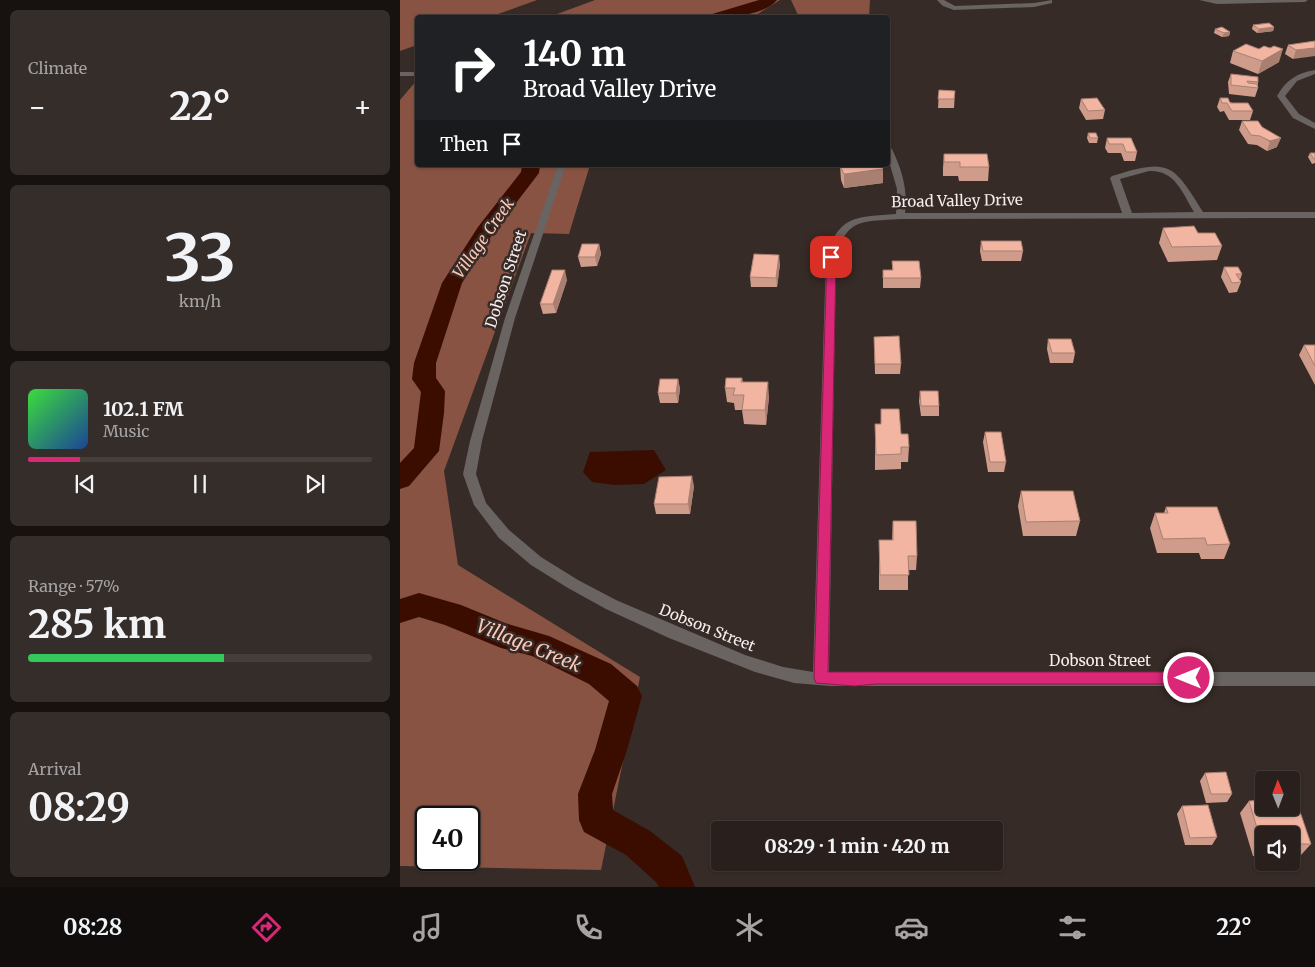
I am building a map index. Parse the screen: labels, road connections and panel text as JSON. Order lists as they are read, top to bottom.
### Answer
{
  "streets": {
    "street": ["Broad Valley Drive", "Dobson Street"]
  },
  "crossings": [
    ["Broad Valley Drive", "Dobson Street"]
  ],
  "water": ["Village Creek"],
  "north": "top",
  "page": {
    "tile": [
      "Climate",
      ["33", "km/h"],
      ["Range · 57%", "285 km"],
      ["Arrival", "08:29"]
    ],
    "turn": ["140 m", "Broad Valley Drive"],
    "heat": ["−", "22°", "+"],
    "then": "Then",
    "song": ["102.1 FM", "Music"],
    "limit": "40",
    "trip": "08:29 · 1 min · 420 m",
    "tabs": ["08:28", "22°"]
  }
}
